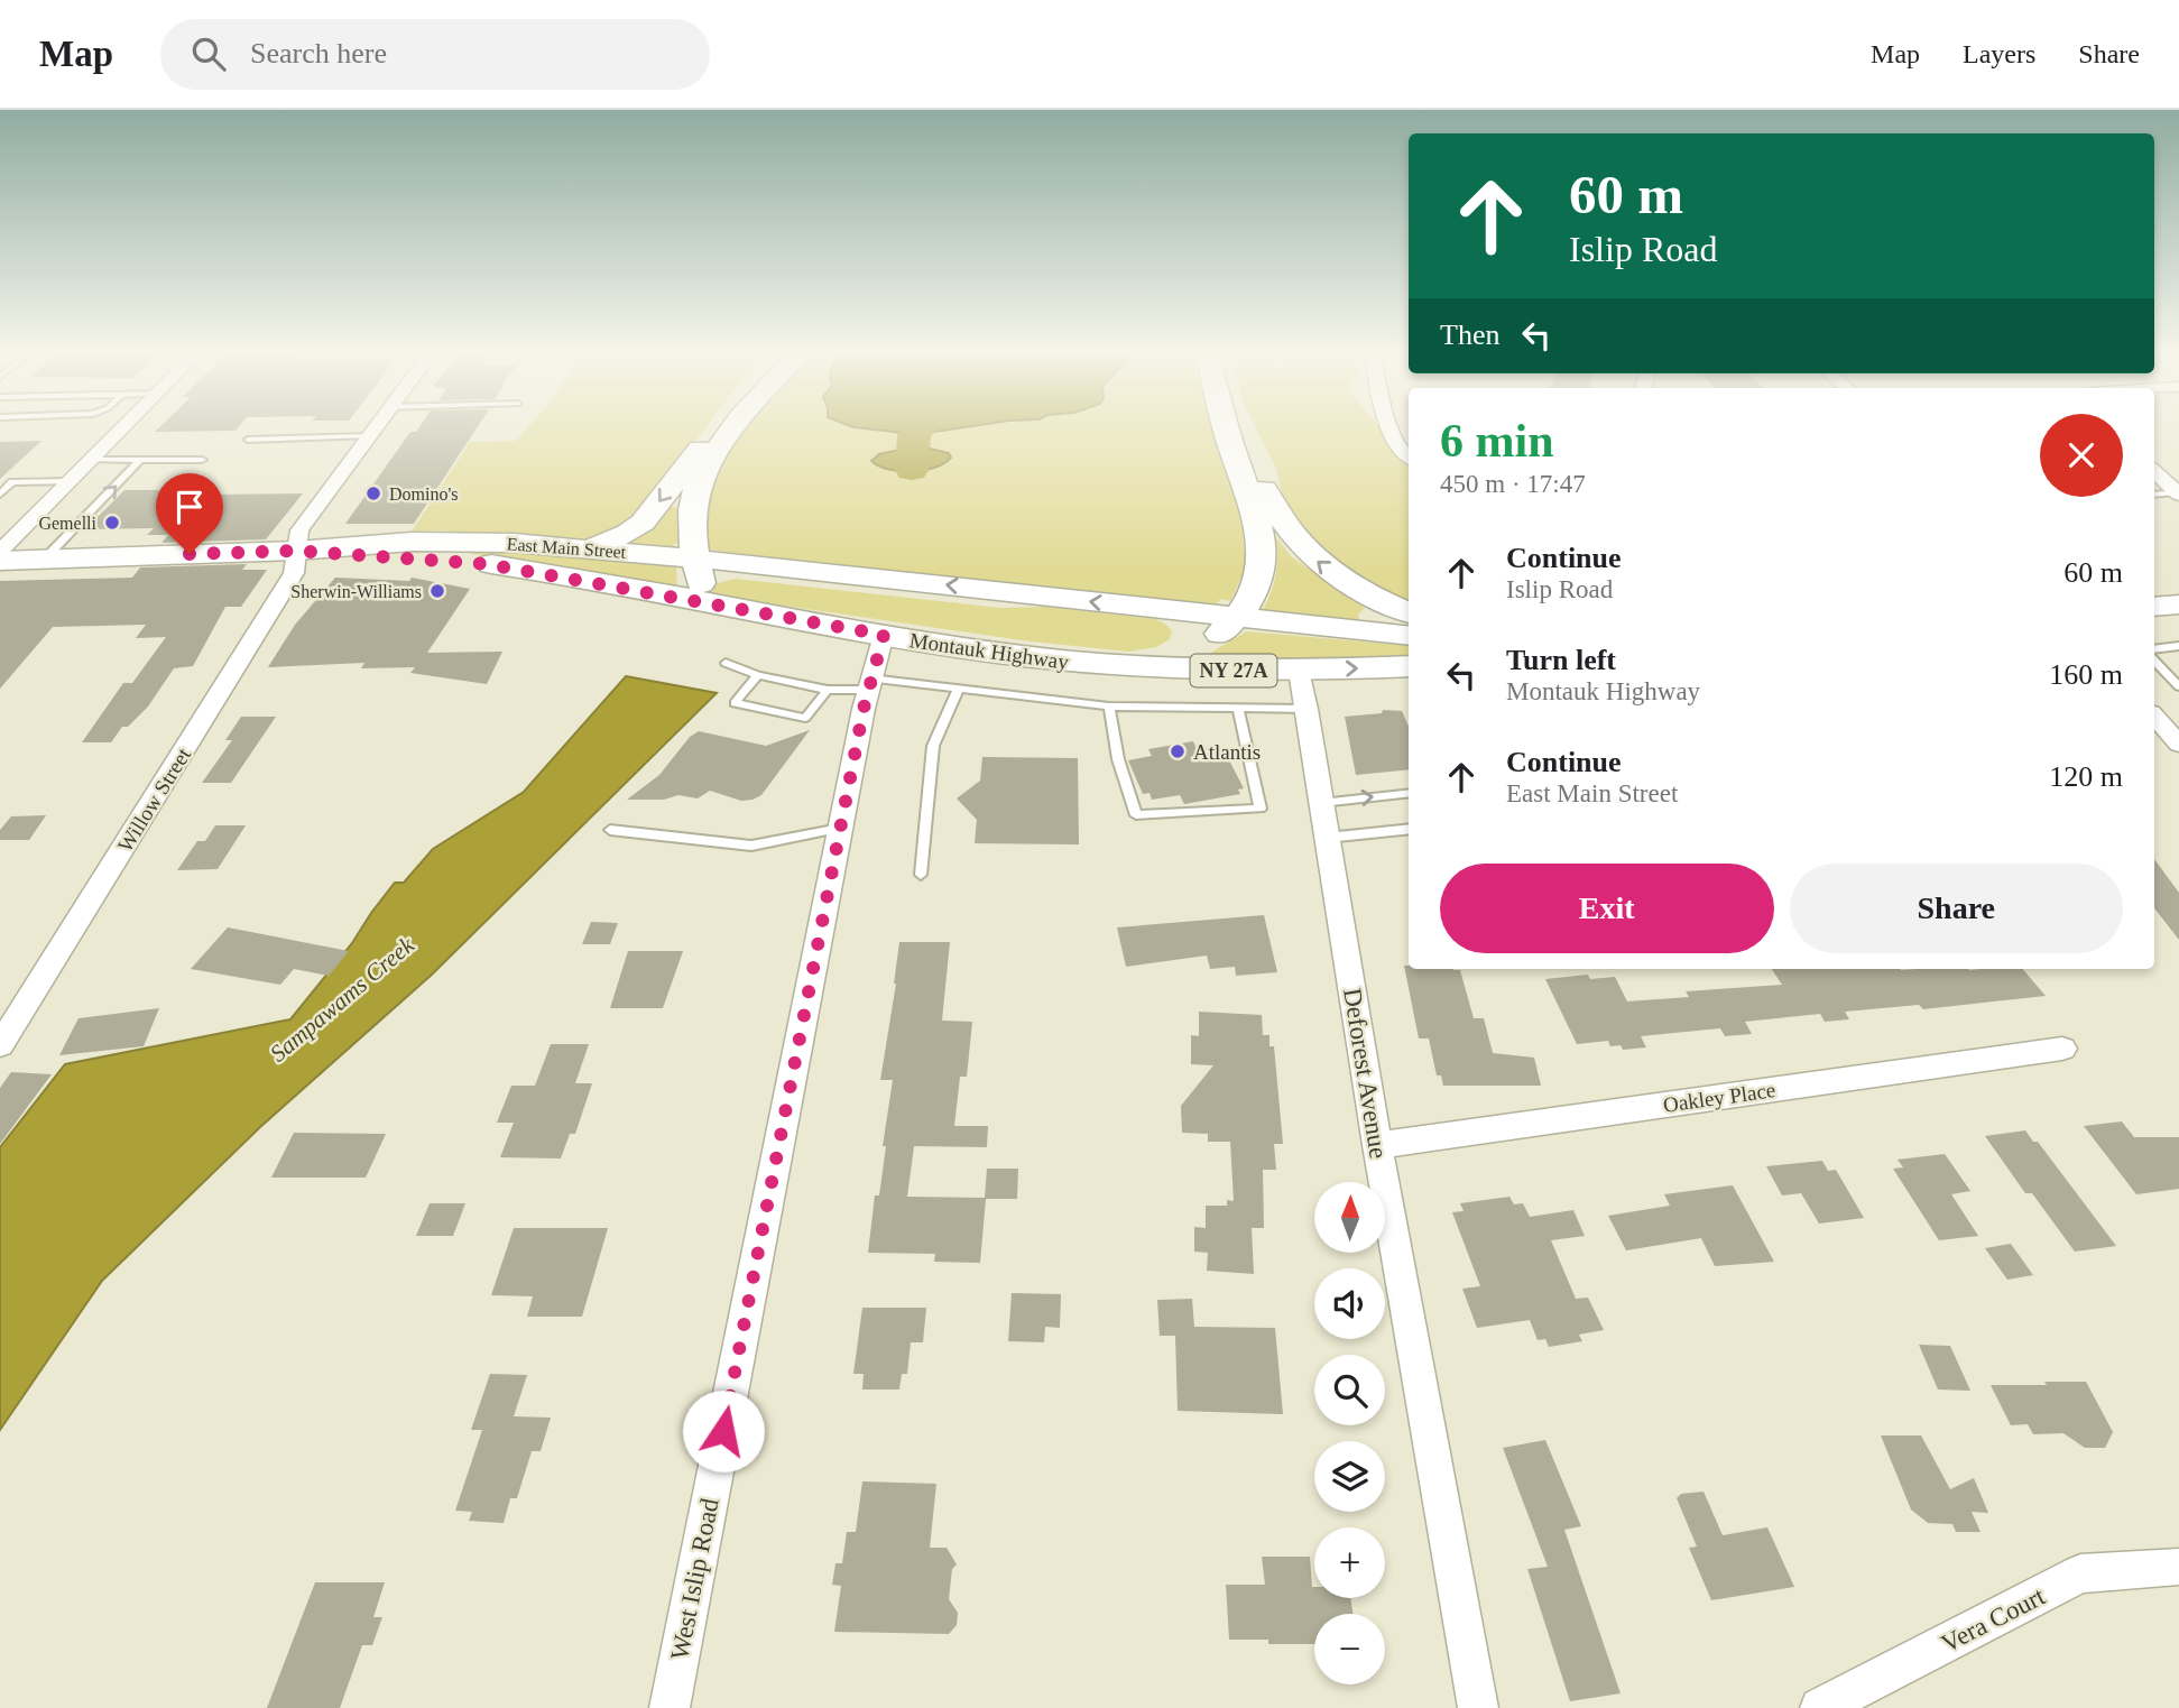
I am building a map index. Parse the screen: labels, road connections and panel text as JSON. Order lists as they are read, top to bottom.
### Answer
{
  "streets": {
    "main road": ["East Main Street", "Montauk Highway", "NY 27A"],
    "street": [
      "Willow Street",
      "Deforest Avenue",
      "Oakley Place",
      "West Islip Road",
      "Vera Court"
    ]
  },
  "crossings": [
    ["East Main Street", "Montauk Highway"],
    ["East Main Street", "NY 27A"],
    ["East Main Street", "Willow Street"],
    ["Montauk Highway", "Deforest Avenue"],
    ["Montauk Highway", "West Islip Road"],
    ["Deforest Avenue", "Oakley Place"]
  ],
  "water": ["Sampawams Creek"],
  "places": [
    "Domino's",
    "Gemelli",
    "Sherwin-Williams",
    "Atlantis"
  ],
  "north": "top",
  "page": {
    "header": "Map",
    "search": "Search here",
    "nav": ["Map", "Layers", "Share"],
    "turn": ["60 m", "Islip Road"],
    "then": "Then",
    "heading": ["6 min", "450 m · 17:47"],
    "list": [
      {
        "name": "Continue",
        "note": "Islip Road",
        "value": "60 m"
      },
      {
        "name": "Turn left",
        "note": "Montauk Highway",
        "value": "160 m"
      },
      {
        "name": "Continue",
        "note": "East Main Street",
        "value": "120 m"
      }
    ],
    "buttons": ["Exit", "Share"],
    "map_buttons": ["+", "−"]
  }
}
